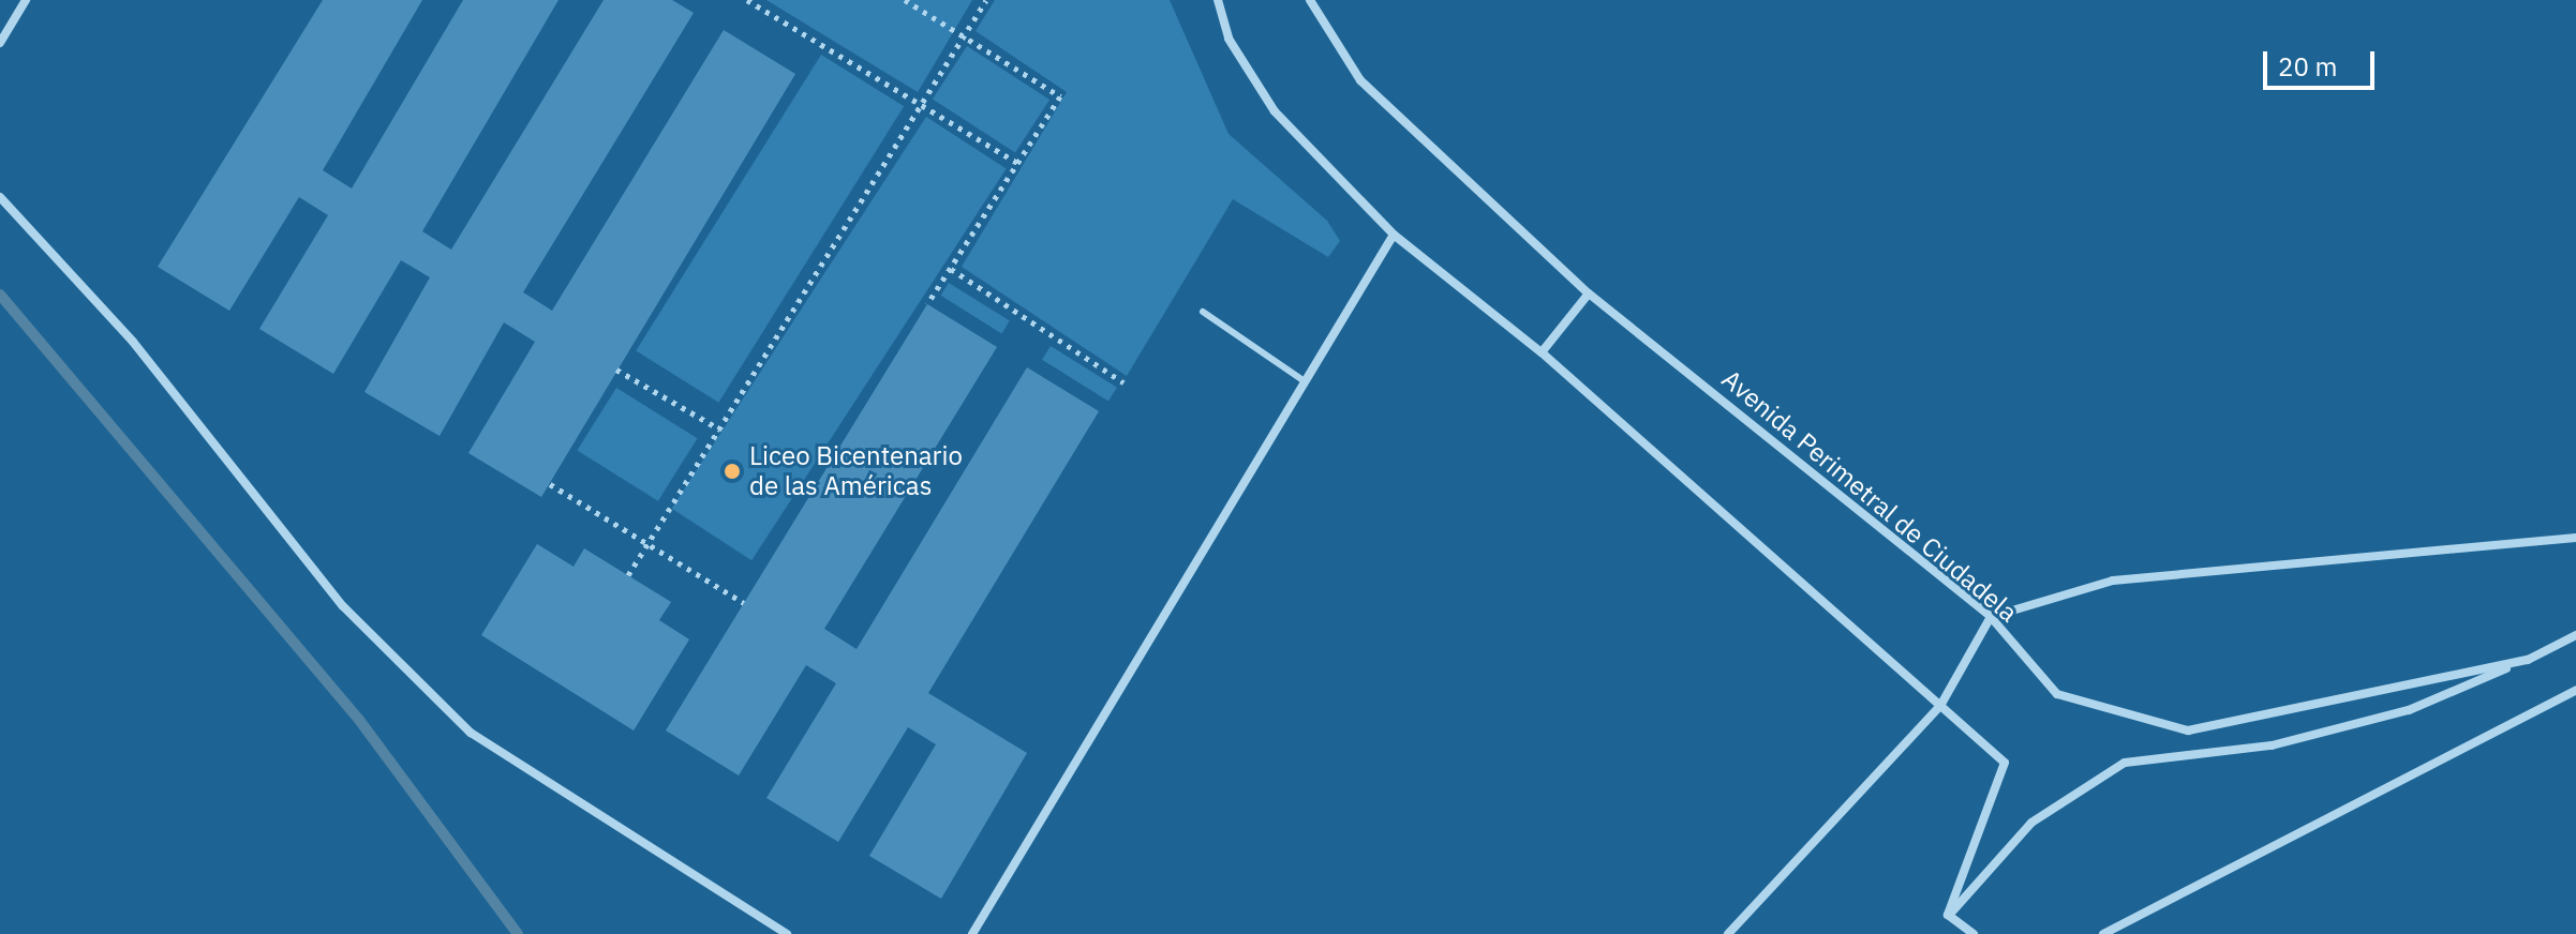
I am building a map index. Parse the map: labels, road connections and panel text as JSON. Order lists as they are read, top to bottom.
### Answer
{
  "streets": {
    "street": ["Avenida Perimetral de Ciudadela"]
  },
  "places": ["Liceo Bicentenario de las Américas"],
  "scale_bar": "20 m"
}
